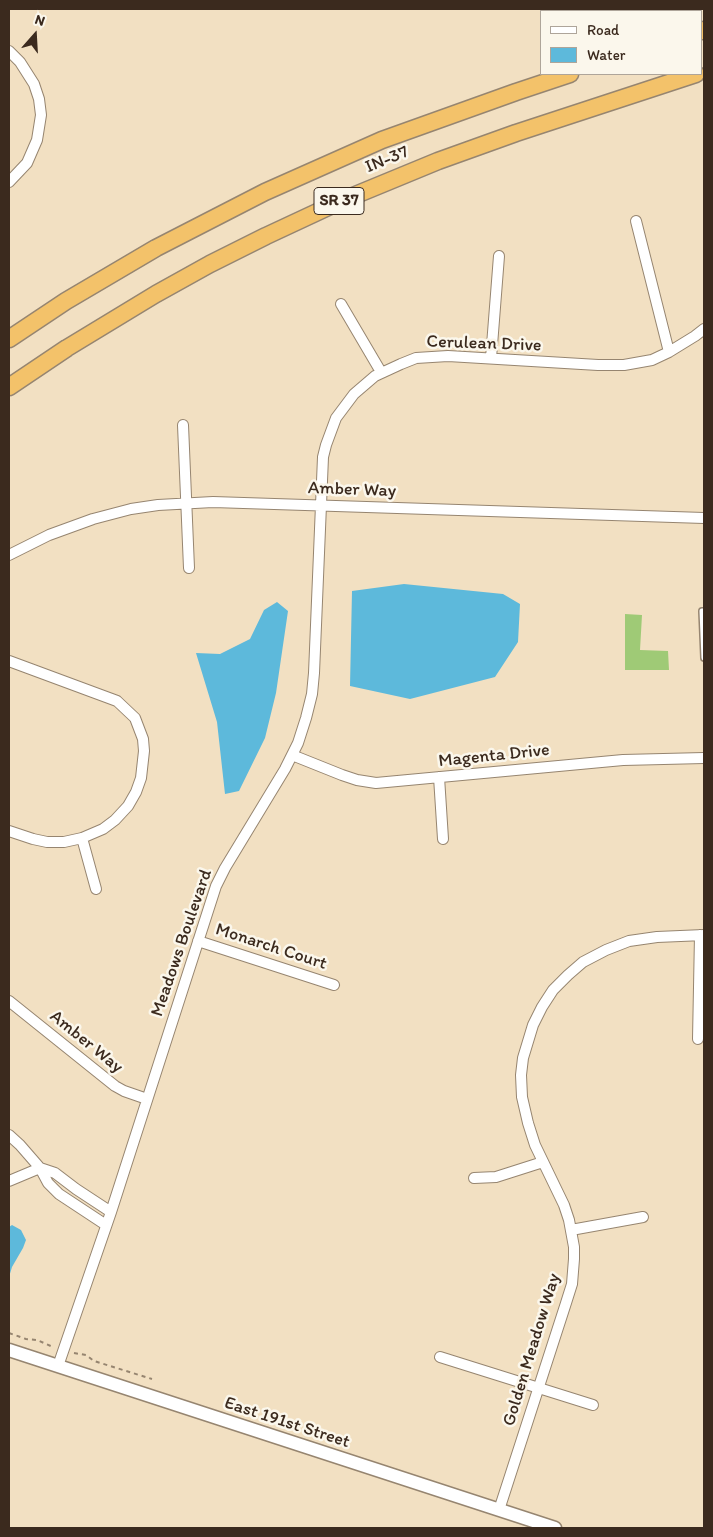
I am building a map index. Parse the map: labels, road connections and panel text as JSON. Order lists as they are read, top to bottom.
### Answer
{
  "streets": {
    "highway": ["IN-37", "SR 37"],
    "street": [
      "Cerulean Drive",
      "Amber Way",
      "Magenta Drive",
      "Meadows Boulevard",
      "Monarch Court",
      "Golden Meadow Way",
      "East 191st Street"
    ]
  },
  "crossings": [
    ["Cerulean Drive", "Amber Way"],
    ["Cerulean Drive", "Meadows Boulevard"],
    ["Amber Way", "Meadows Boulevard"],
    ["Magenta Drive", "Meadows Boulevard"],
    ["Meadows Boulevard", "Monarch Court"],
    ["Meadows Boulevard", "East 191st Street"],
    ["Golden Meadow Way", "East 191st Street"]
  ],
  "legend": ["Road", "Water"],
  "north": "top"
}
